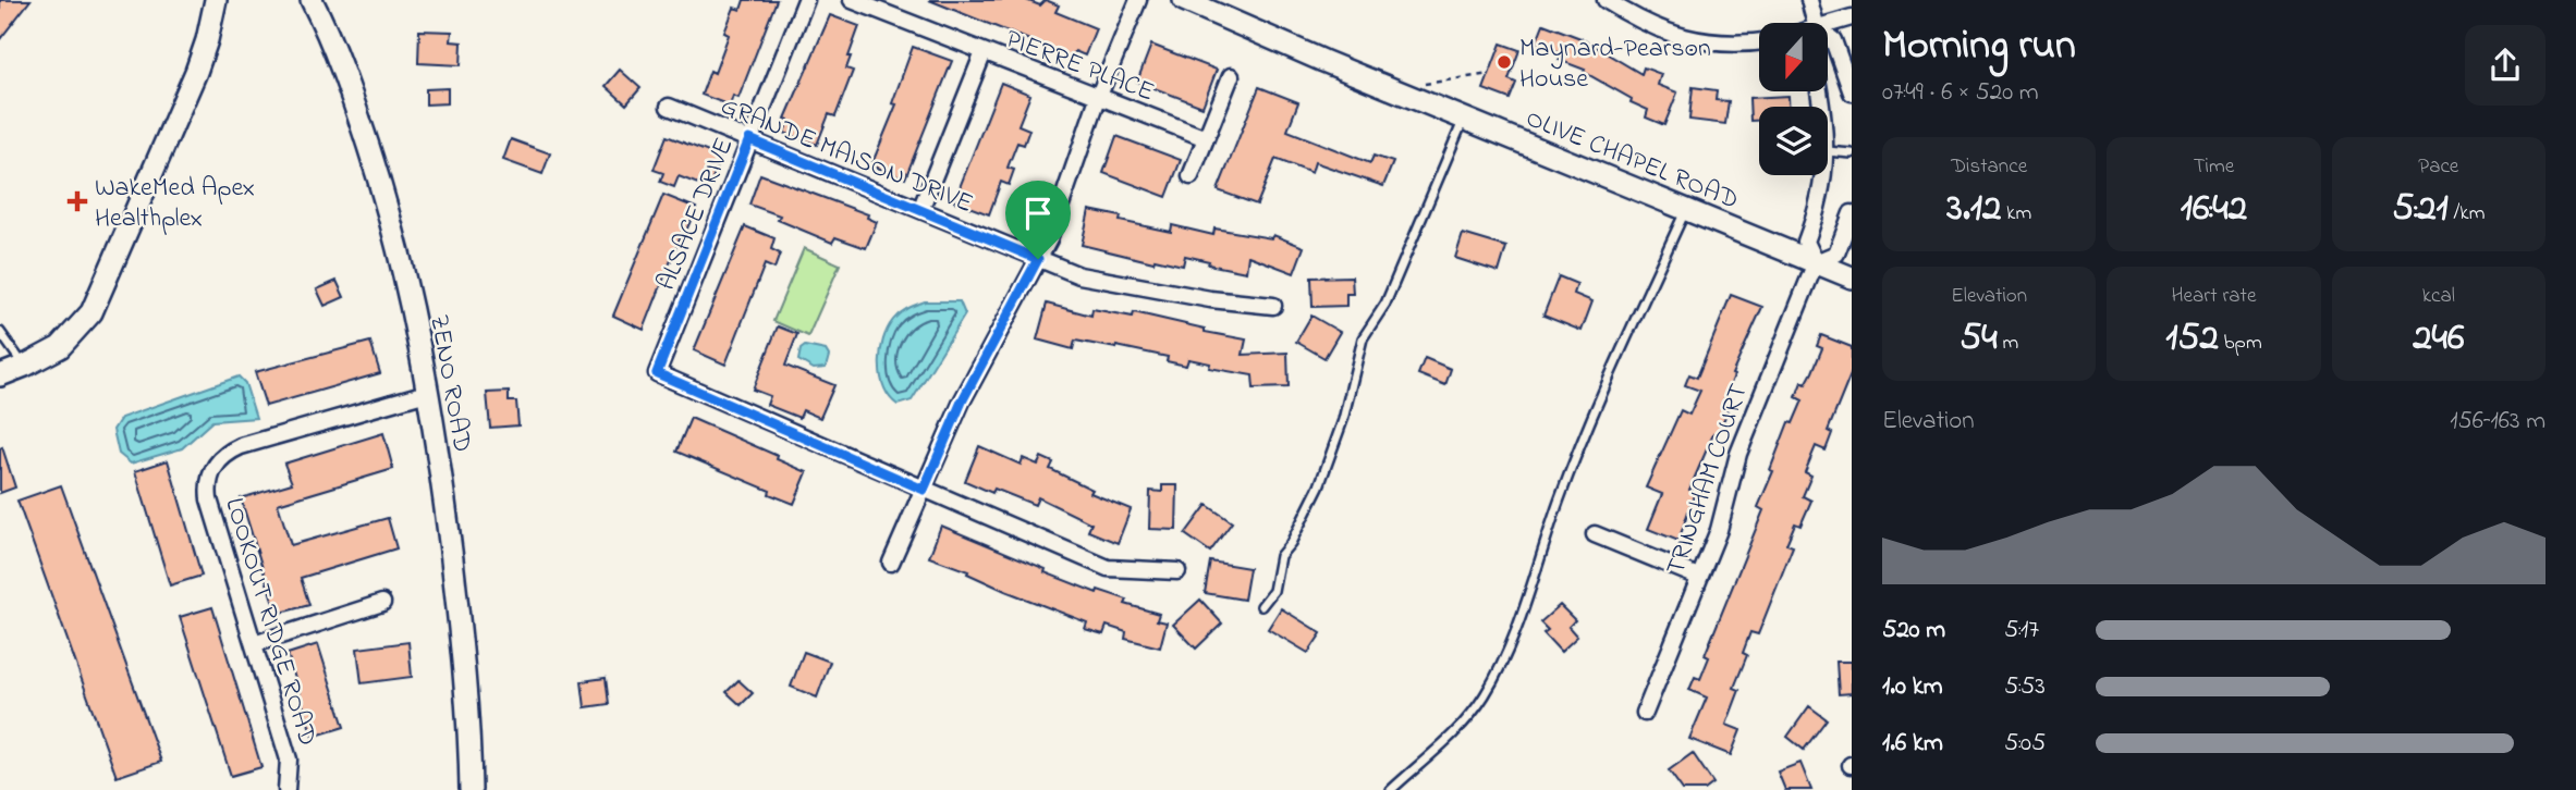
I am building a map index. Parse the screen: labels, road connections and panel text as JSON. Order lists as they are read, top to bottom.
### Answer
{
  "streets": {
    "street": [
      "PIERRE PLACE",
      "GRANDE MAISON DRIVE",
      "OLIVE CHAPEL ROAD",
      "ALSACE DRIVE",
      "ZENO ROAD",
      "TRINGHAM COURT",
      "LOOKOUT RIDGE ROAD"
    ]
  },
  "crossings": [
    ["GRANDE MAISON DRIVE", "ALSACE DRIVE"],
    ["OLIVE CHAPEL ROAD", "TRINGHAM COURT"],
    ["ZENO ROAD", "LOOKOUT RIDGE ROAD"]
  ],
  "places": {
    "other": ["Maynard-Pearson House"],
    "health": ["WakeMed Apex Healthplex"]
  },
  "north": "bottom",
  "page": {
    "heading": ["Morning run", "07:49 · 6 × 520 m"],
    "stats": [
      ["Distance", "3.12 km"],
      ["Time", "16:42"],
      ["Pace", "5:21 /km"],
      ["Elevation", "54 m"],
      ["Heart rate", "152 bpm"],
      ["kcal", "246"]
    ],
    "chart": ["Elevation", "156–163 m"],
    "list": [
      {
        "name": "520 m",
        "note": "5:17"
      },
      {
        "name": "1.0 km",
        "note": "5:53"
      },
      {
        "name": "1.6 km",
        "note": "5:05"
      }
    ]
  }
}
